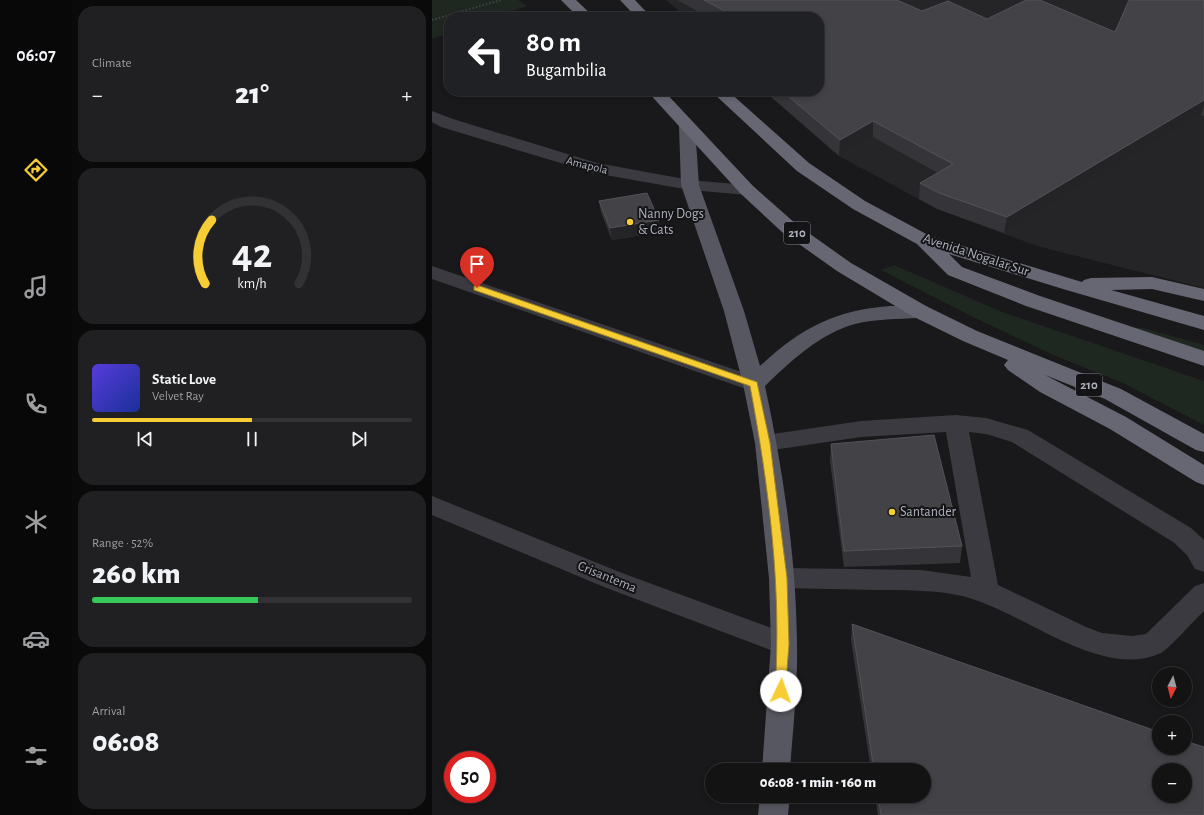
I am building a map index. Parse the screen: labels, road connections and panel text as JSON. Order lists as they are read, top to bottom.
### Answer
{
  "streets": {
    "highway": ["210", "Avenida Nogalar Sur"],
    "street": ["Amapola", "Crisantema"]
  },
  "crossings": [
    ["Amapola", "210"]
  ],
  "places": ["Nanny Dogs & Cats", "Santander"],
  "north": "bottom",
  "page": {
    "tabs": "06:07",
    "tile": [
      "Climate",
      ["Range · 52%", "260 km"],
      ["Arrival", "06:08"]
    ],
    "turn": ["80 m", "Bugambilia"],
    "heat": ["−", "21°", "+"],
    "song": ["Static Love", "Velvet Ray"],
    "map_buttons": ["+", "−"],
    "limit": "50",
    "trip": "06:08 · 1 min · 160 m",
    "gauge": ["42", "km/h"]
  }
}
